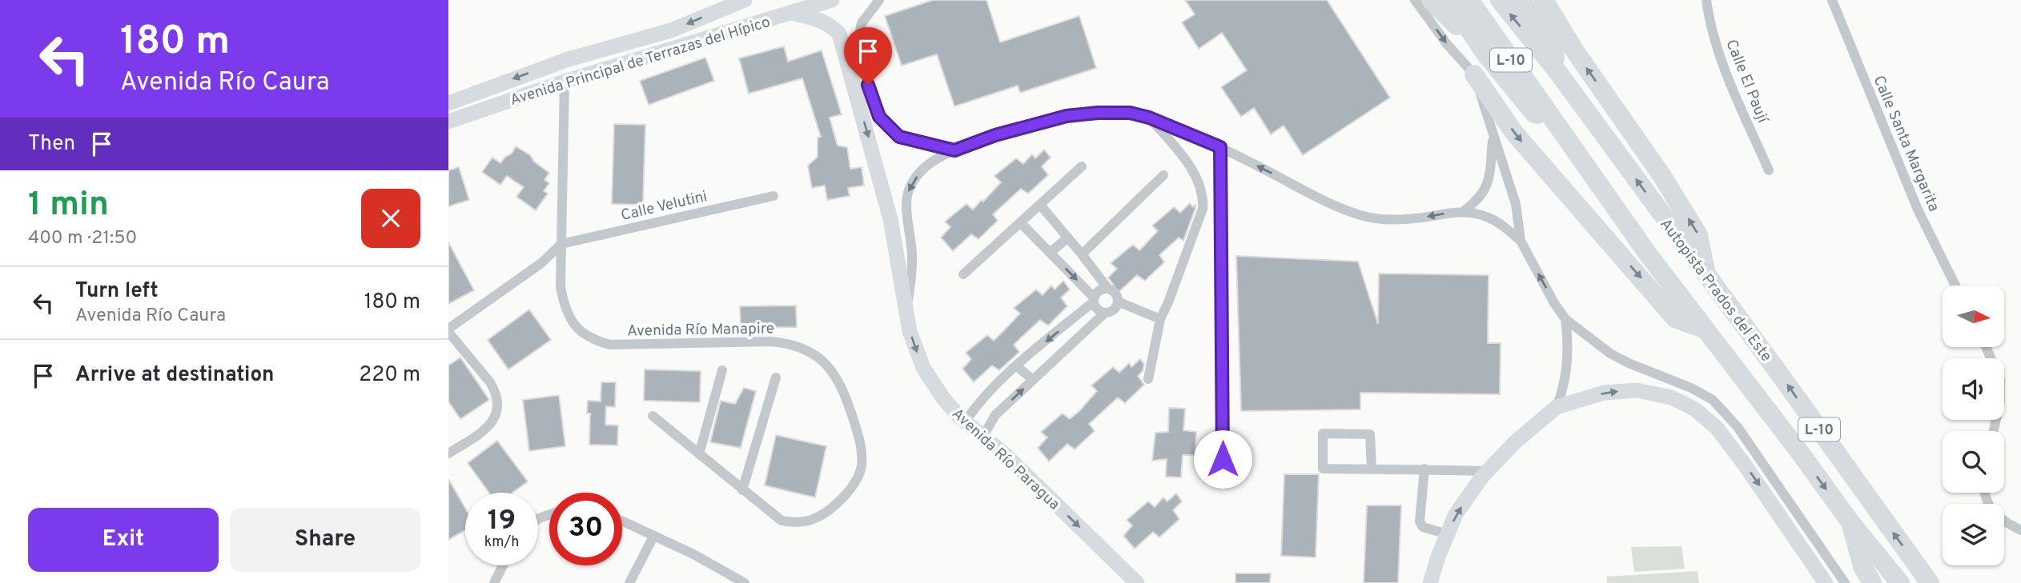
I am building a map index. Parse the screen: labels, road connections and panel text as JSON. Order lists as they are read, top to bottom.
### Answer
{
  "streets": {
    "highway": ["L-10", "Autopista Prados del Este"],
    "main road": ["Avenida Principal de Terrazas del Hípico", "Avenida Río Paragua"],
    "street": [
      "Calle El Paují",
      "Calle Santa Margarita",
      "Calle Velutini",
      "Avenida Río Manapire"
    ]
  },
  "crossings": [
    ["Avenida Principal de Terrazas del Hípico", "Avenida Río Manapire"],
    ["Avenida Principal de Terrazas del Hípico", "Avenida Río Paragua"],
    ["Calle Velutini", "Avenida Río Manapire"]
  ],
  "north": "right",
  "page": {
    "turn": ["180 m", "Avenida Río Caura"],
    "then": "Then",
    "heading": ["1 min", "400 m · 21:50"],
    "list": [
      {
        "name": "Turn left",
        "note": "Avenida Río Caura",
        "value": "180 m"
      },
      {
        "name": "Arrive at destination",
        "value": "220 m"
      }
    ],
    "speed": "19 km/h",
    "limit": "30",
    "buttons": ["Exit", "Share"]
  }
}
